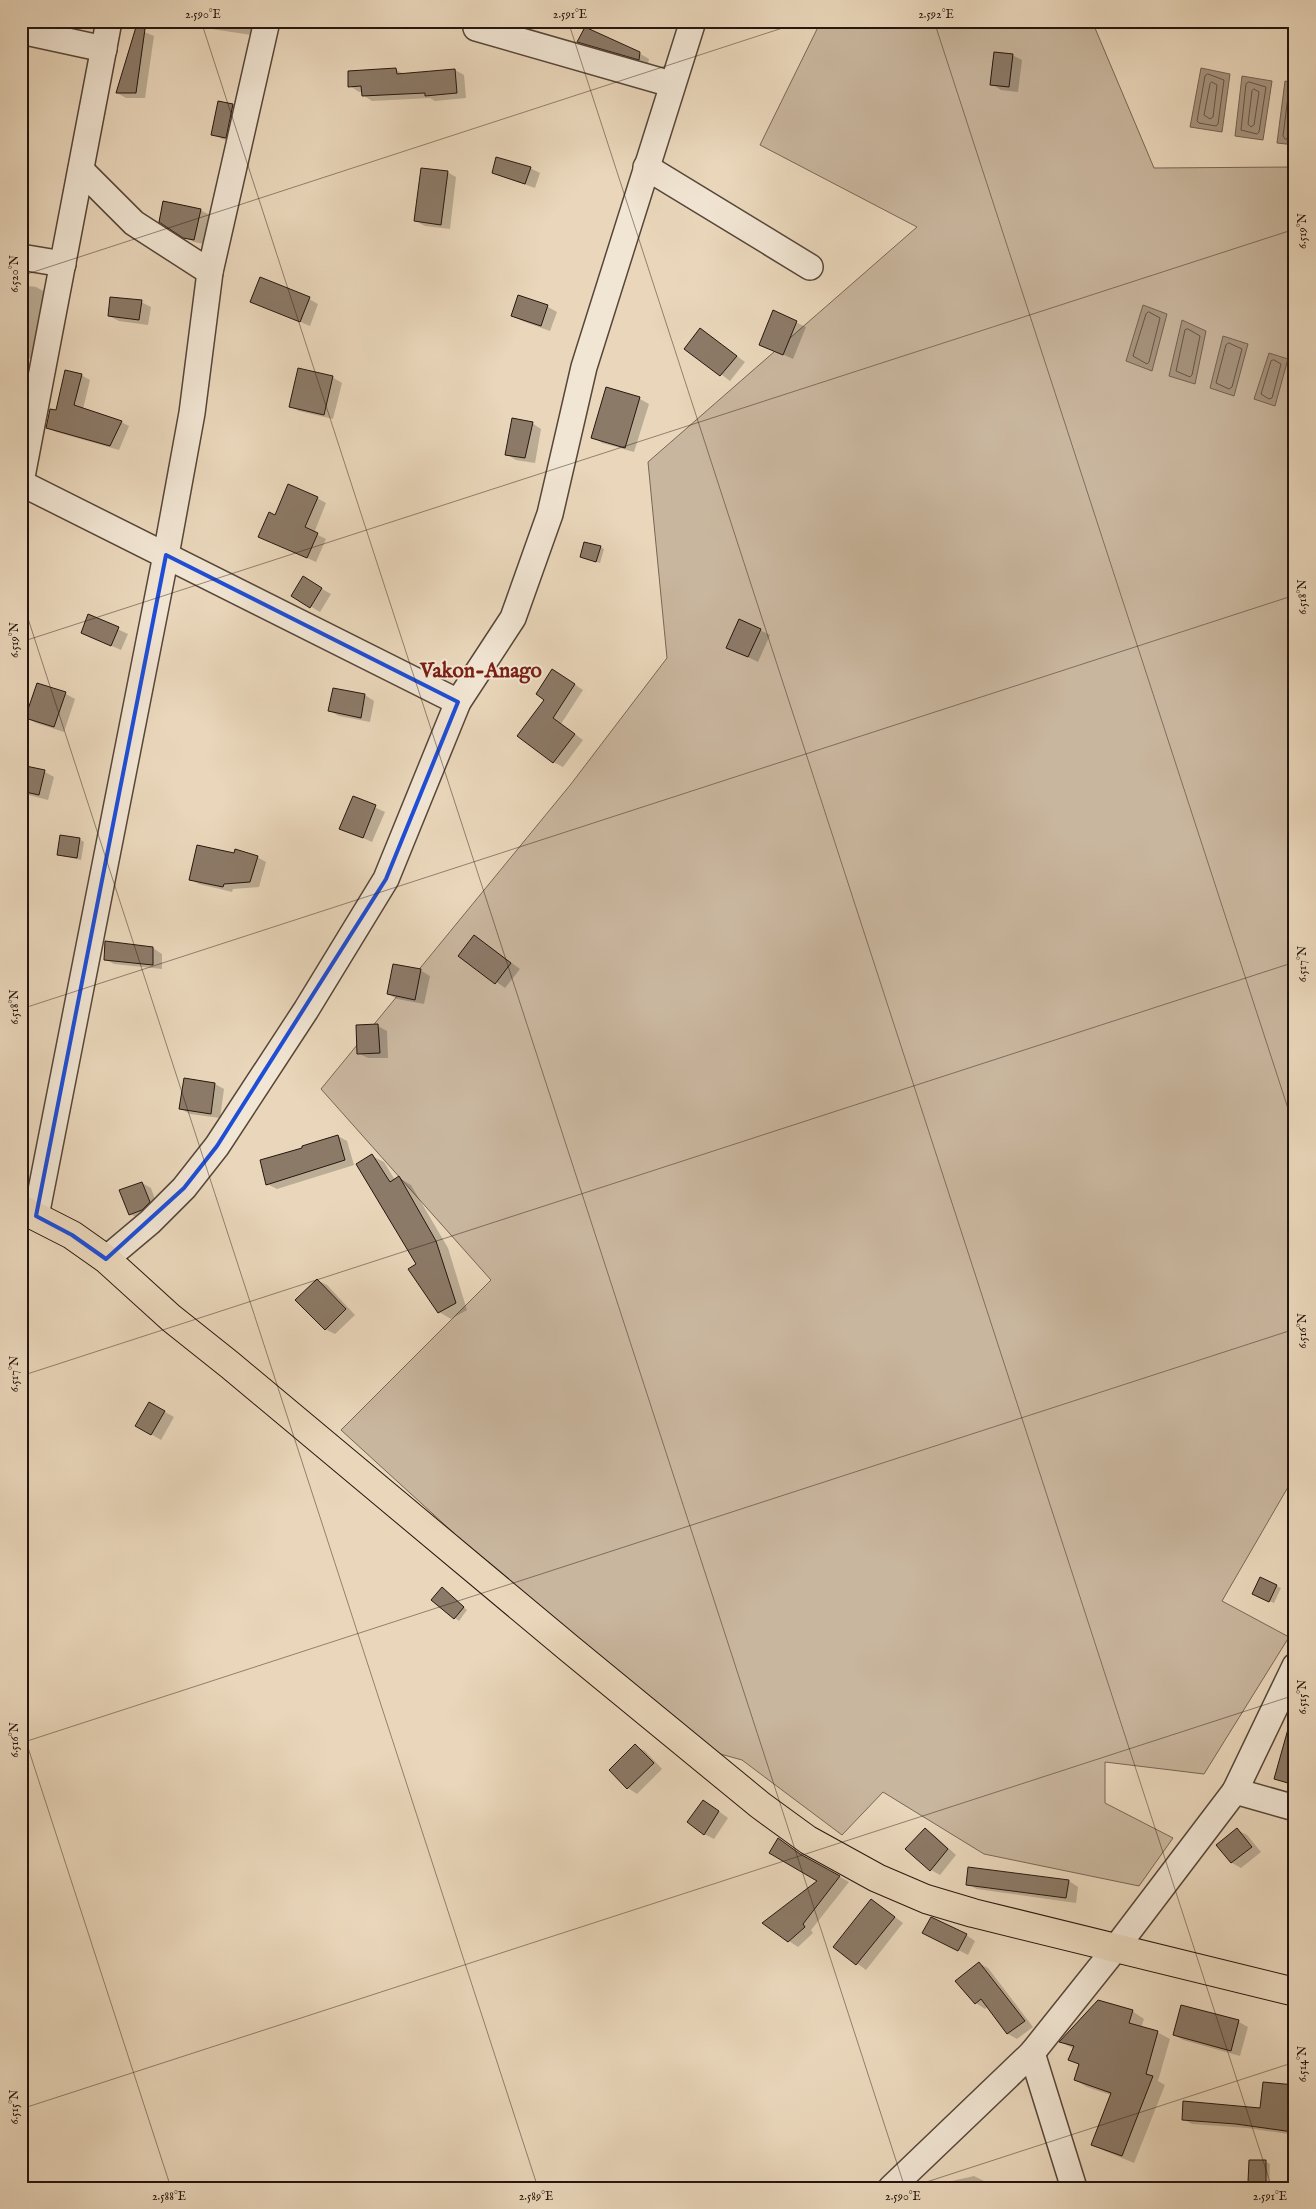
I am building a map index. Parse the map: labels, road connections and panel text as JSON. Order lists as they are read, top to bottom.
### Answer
{
  "districts": ["Vakon-Anago"],
  "coordinates": [
    "2.590°E",
    "2.591°E",
    "2.592°E",
    "6.519°N",
    "6.520°N",
    "6.518°N",
    "6.517°N",
    "6.516°N",
    "6.515°N",
    "6.514°N",
    "2.588°E",
    "2.589°E"
  ]
}
